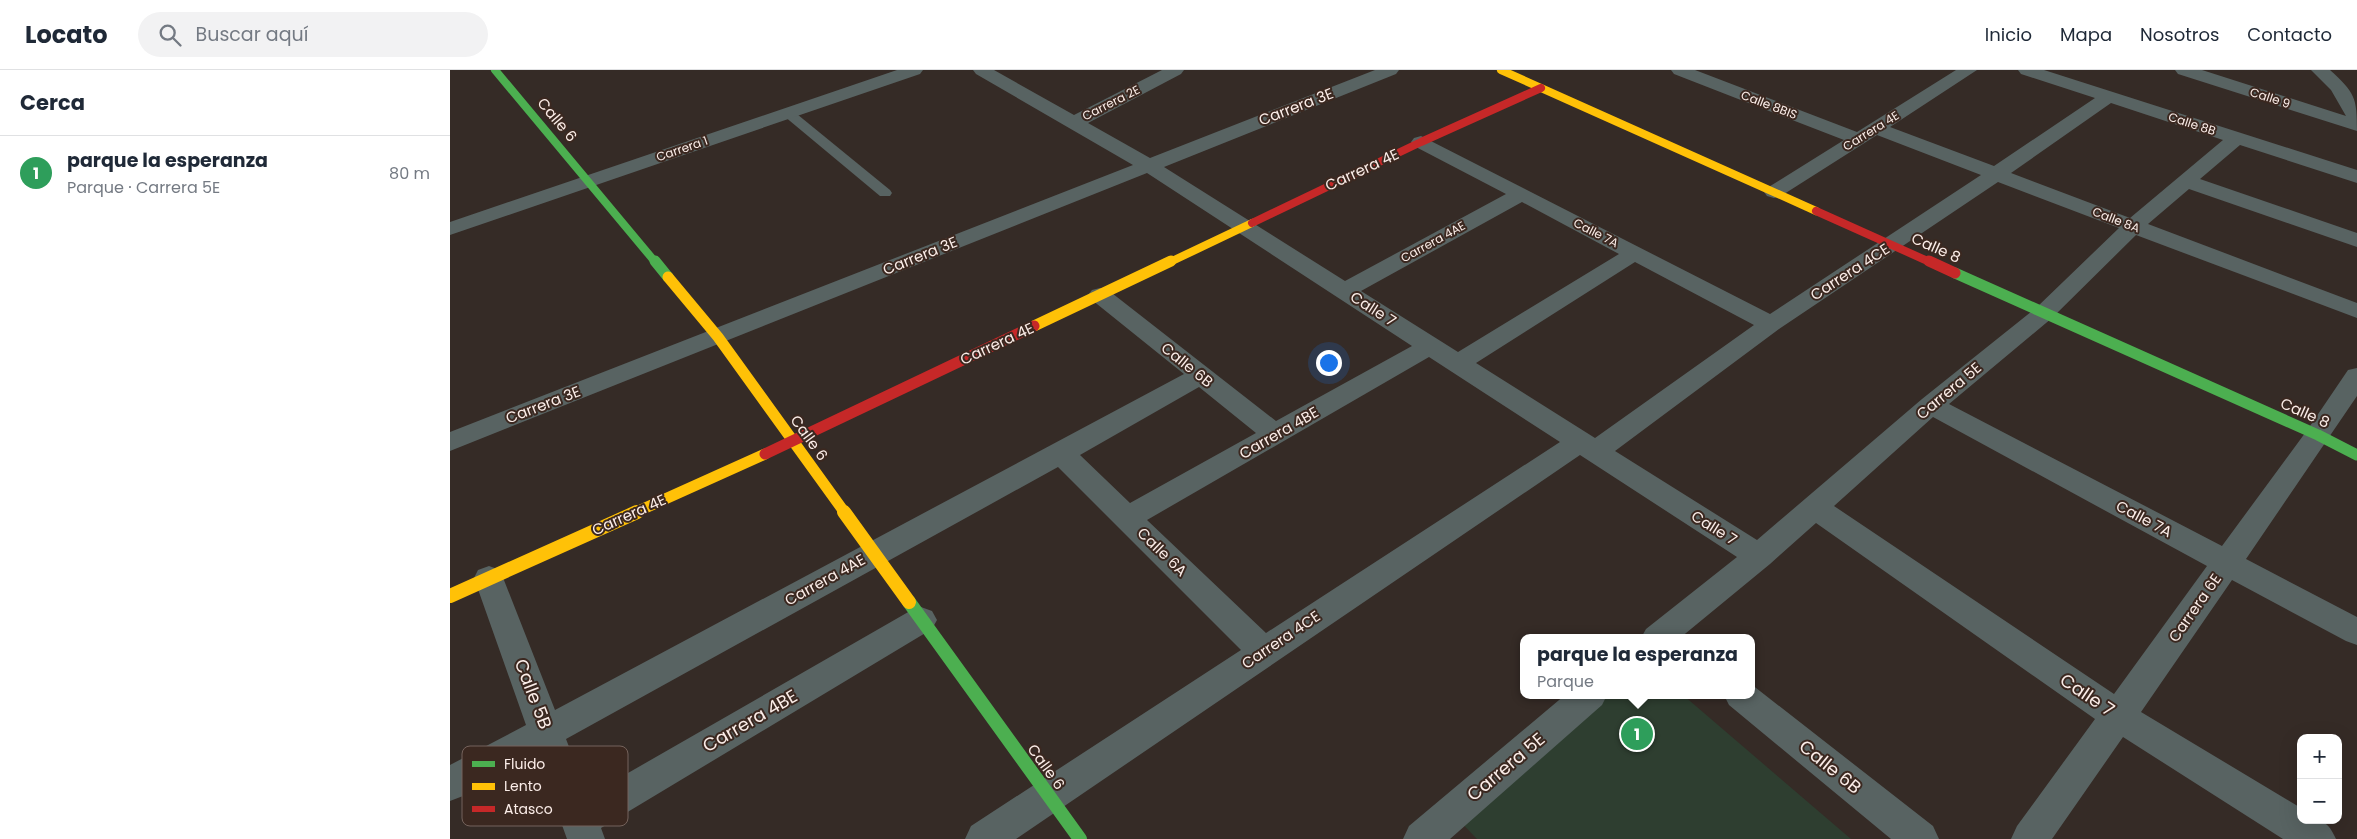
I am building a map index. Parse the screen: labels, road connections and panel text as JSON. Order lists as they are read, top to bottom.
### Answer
{
  "streets": {
    "street": [
      "Calle 9",
      "Carrera 2E",
      "Calle 8BIS",
      "Carrera 3E",
      "Calle 6",
      "Calle 8B",
      "Carrera 4E",
      "Carrera 1",
      "Calle 8A",
      "Calle 7A",
      "Carrera 4AE",
      "Calle 8",
      "Carrera 4CE",
      "Calle 7",
      "Calle 6B",
      "Carrera 5E",
      "Carrera 4BE",
      "Calle 6A",
      "Carrera 6E",
      "Calle 5B"
    ]
  },
  "crossings": [
    ["Carrera 2E", "Calle 7"],
    ["Calle 8BIS", "Carrera 4E"],
    ["Calle 8BIS", "Calle 8A"],
    ["Carrera 3E", "Calle 6"],
    ["Carrera 3E", "Calle 7"],
    ["Calle 6", "Carrera 4E"],
    ["Calle 6", "Carrera 1"],
    ["Calle 6", "Carrera 4AE"],
    ["Calle 6", "Carrera 4CE"],
    ["Calle 6", "Carrera 4BE"],
    ["Calle 8B", "Carrera 4CE"],
    ["Calle 8B", "Carrera 5E"],
    ["Carrera 4E", "Calle 8A"],
    ["Carrera 4E", "Calle 7A"],
    ["Carrera 4E", "Calle 8"],
    ["Carrera 4E", "Calle 7"],
    ["Carrera 4E", "Calle 6B"],
    ["Carrera 4E", "Calle 5B"],
    ["Calle 8A", "Carrera 4CE"],
    ["Calle 8A", "Carrera 5E"],
    ["Calle 7A", "Carrera 4AE"],
    ["Calle 7A", "Carrera 4CE"],
    ["Calle 7A", "Carrera 5E"],
    ["Calle 7A", "Carrera 6E"],
    ["Carrera 4AE", "Calle 7"],
    ["Carrera 4AE", "Calle 6B"],
    ["Carrera 4AE", "Calle 6A"],
    ["Carrera 4AE", "Calle 5B"],
    ["Calle 8", "Carrera 4CE"],
    ["Calle 8", "Carrera 5E"],
    ["Calle 8", "Carrera 6E"],
    ["Carrera 4CE", "Calle 7"],
    ["Carrera 4CE", "Calle 6A"],
    ["Calle 7", "Carrera 5E"],
    ["Calle 7", "Carrera 4BE"],
    ["Calle 7", "Carrera 6E"],
    ["Calle 6B", "Carrera 4BE"],
    ["Carrera 4BE", "Calle 6A"]
  ],
  "legend": ["Fluido", "Lento", "Atasco"],
  "page": {
    "header": "Locato",
    "search": "Buscar aquí",
    "nav": [
      "Inicio",
      "Mapa",
      "Nosotros",
      "Contacto"
    ],
    "heading": "Cerca",
    "list": [
      {
        "mark": "1",
        "name": "parque la esperanza",
        "note": "Parque · Carrera 5E",
        "value": "80 m"
      }
    ],
    "popup": ["parque la esperanza", "Parque"],
    "pins": "1",
    "map_buttons": ["+", "−"]
  }
}
